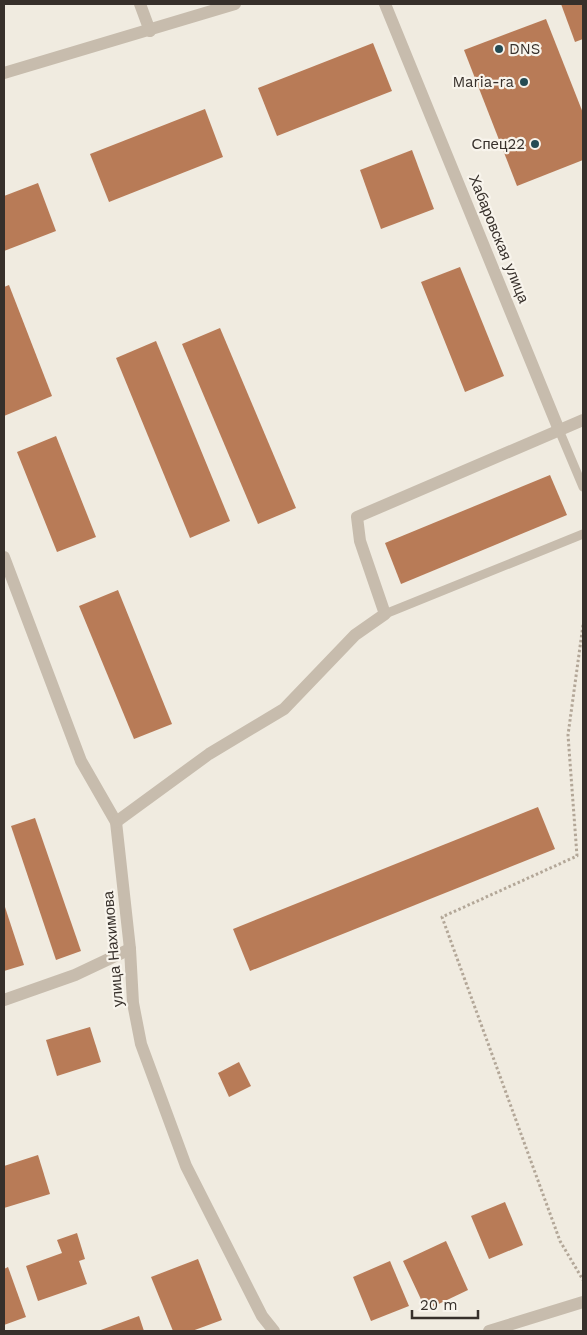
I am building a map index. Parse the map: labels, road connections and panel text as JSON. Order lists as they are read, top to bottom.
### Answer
{
  "streets": {
    "street": ["Хабаровская улица", "улица Нахимова"]
  },
  "places": ["DNS", "Maria-ra", "Спец22"],
  "scale_bar": "20 m"
}
